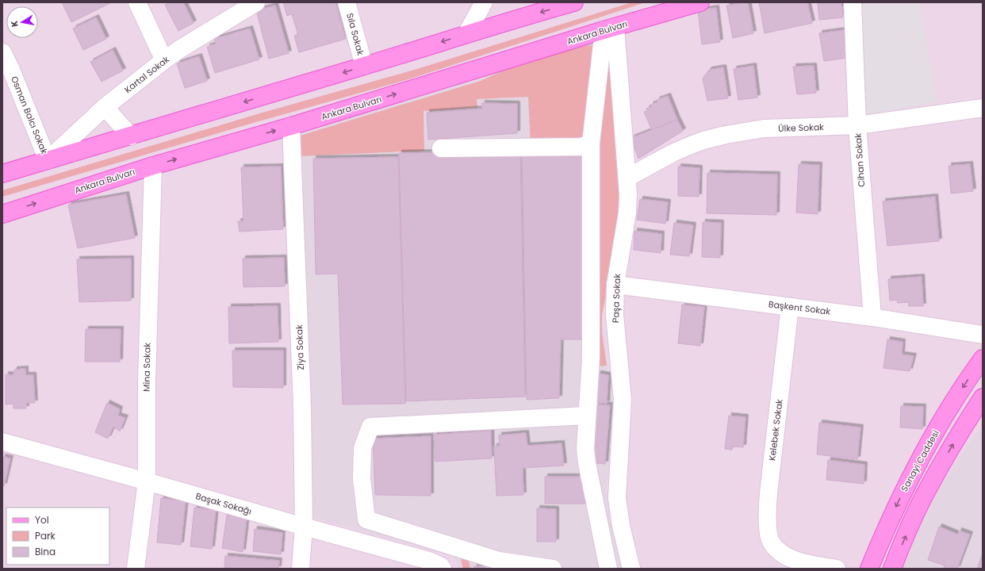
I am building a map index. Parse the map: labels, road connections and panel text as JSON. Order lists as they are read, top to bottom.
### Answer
{
  "streets": {
    "main road": ["Ankara Bulvarı", "Sanayi Caddesi"],
    "street": [
      "Sıla Sokak",
      "Kartal Sokak",
      "Osman Balcı Sokak",
      "Ülke Sokak",
      "Cihan Sokak",
      "Paşa Sokak",
      "Başkent Sokak",
      "Ziya Sokak",
      "Mina Sokak",
      "Kelebek Sokak",
      "Başak Sokağı"
    ]
  },
  "crossings": [
    ["Ankara Bulvarı", "Paşa Sokak"],
    ["Ankara Bulvarı", "Ziya Sokak"],
    ["Ankara Bulvarı", "Mina Sokak"],
    ["Kartal Sokak", "Osman Balcı Sokak"],
    ["Ülke Sokak", "Cihan Sokak"],
    ["Ülke Sokak", "Paşa Sokak"],
    ["Cihan Sokak", "Başkent Sokak"],
    ["Paşa Sokak", "Başkent Sokak"],
    ["Başkent Sokak", "Kelebek Sokak"],
    ["Ziya Sokak", "Başak Sokağı"],
    ["Mina Sokak", "Başak Sokağı"]
  ],
  "legend": ["Yol", "Park", "Bina"],
  "north": "left"
}
